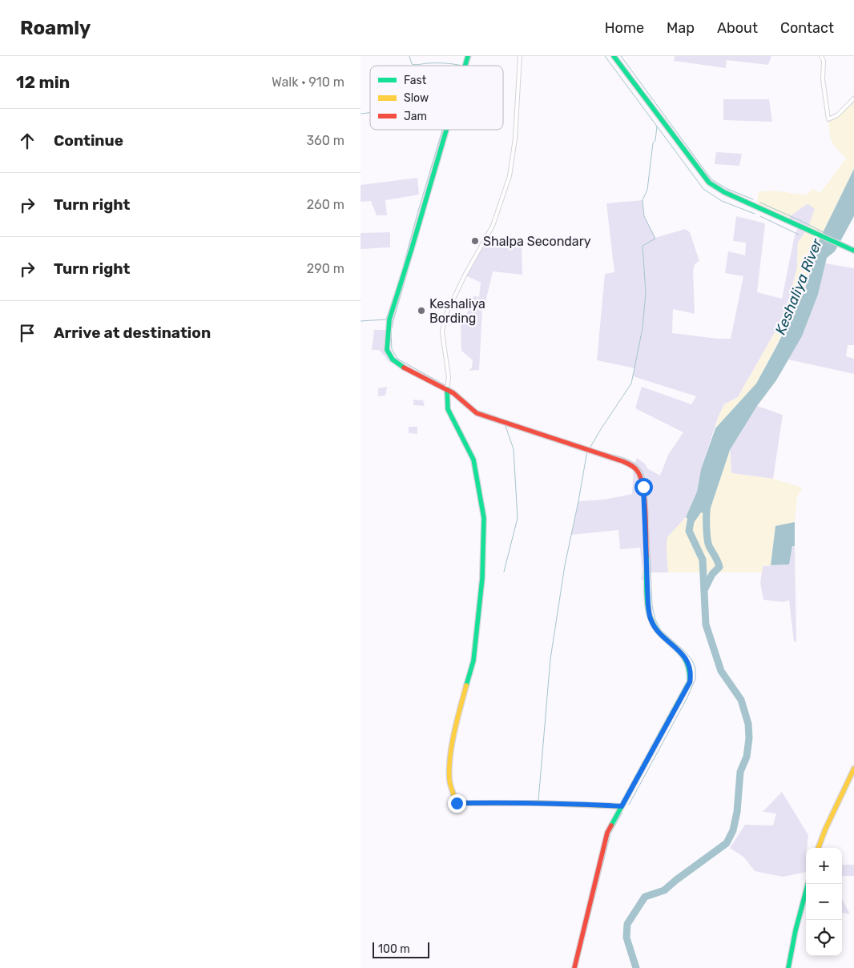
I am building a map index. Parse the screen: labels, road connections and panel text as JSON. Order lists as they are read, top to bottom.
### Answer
{
  "water": ["Keshaliya River"],
  "places": ["Shalpa Secondary", "Keshaliya Bording"],
  "legend": ["Fast", "Slow", "Jam"],
  "scale_bar": "100 m",
  "page": {
    "header": "Roamly",
    "nav": [
      "Home",
      "Map",
      "About",
      "Contact"
    ],
    "heading": ["12 min", "Walk · 910 m"],
    "list": [
      ["Continue", "360 m"],
      ["Turn right", "260 m"],
      ["Turn right", "290 m"],
      "Arrive at destination"
    ],
    "map_buttons": ["+", "−"],
    "scale": "100 m"
  }
}
